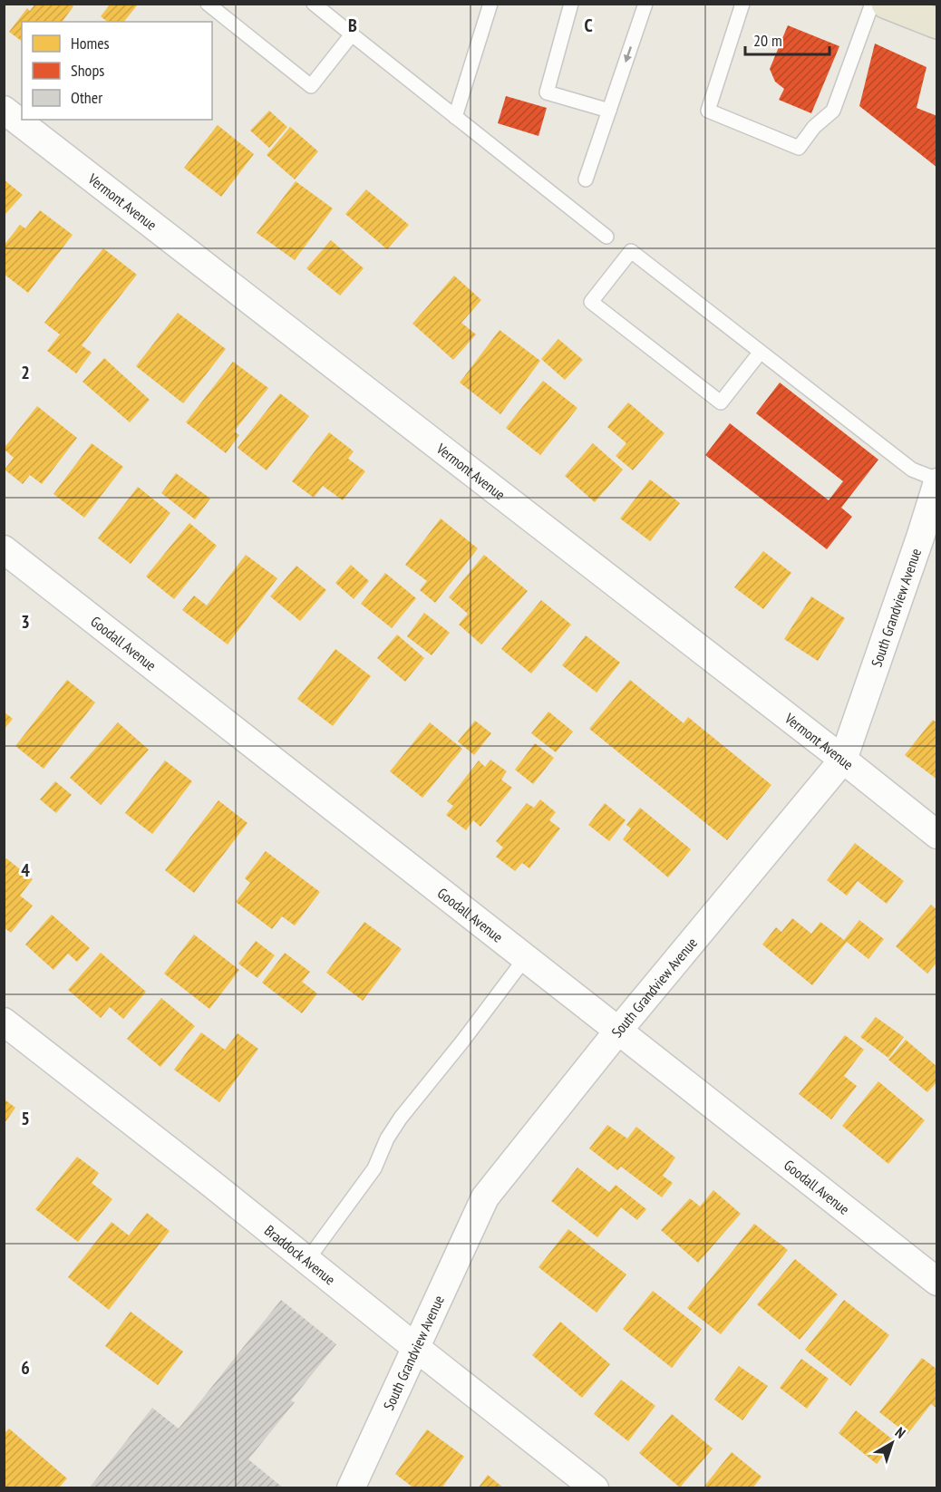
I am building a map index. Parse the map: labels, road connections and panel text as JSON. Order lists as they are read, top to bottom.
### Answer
{
  "streets": {
    "street": [
      "Vermont Avenue",
      "South Grandview Avenue",
      "Goodall Avenue",
      "Braddock Avenue"
    ]
  },
  "crossings": [
    ["Vermont Avenue", "South Grandview Avenue"],
    ["South Grandview Avenue", "Goodall Avenue"],
    ["South Grandview Avenue", "Braddock Avenue"]
  ],
  "legend": ["Homes", "Shops", "Other"],
  "scale_bar": "20 m",
  "north": "top right",
  "grid": {
    "columns": ["B", "C"],
    "rows": [
      "2",
      "3",
      "4",
      "5",
      "6"
    ]
  }
}
